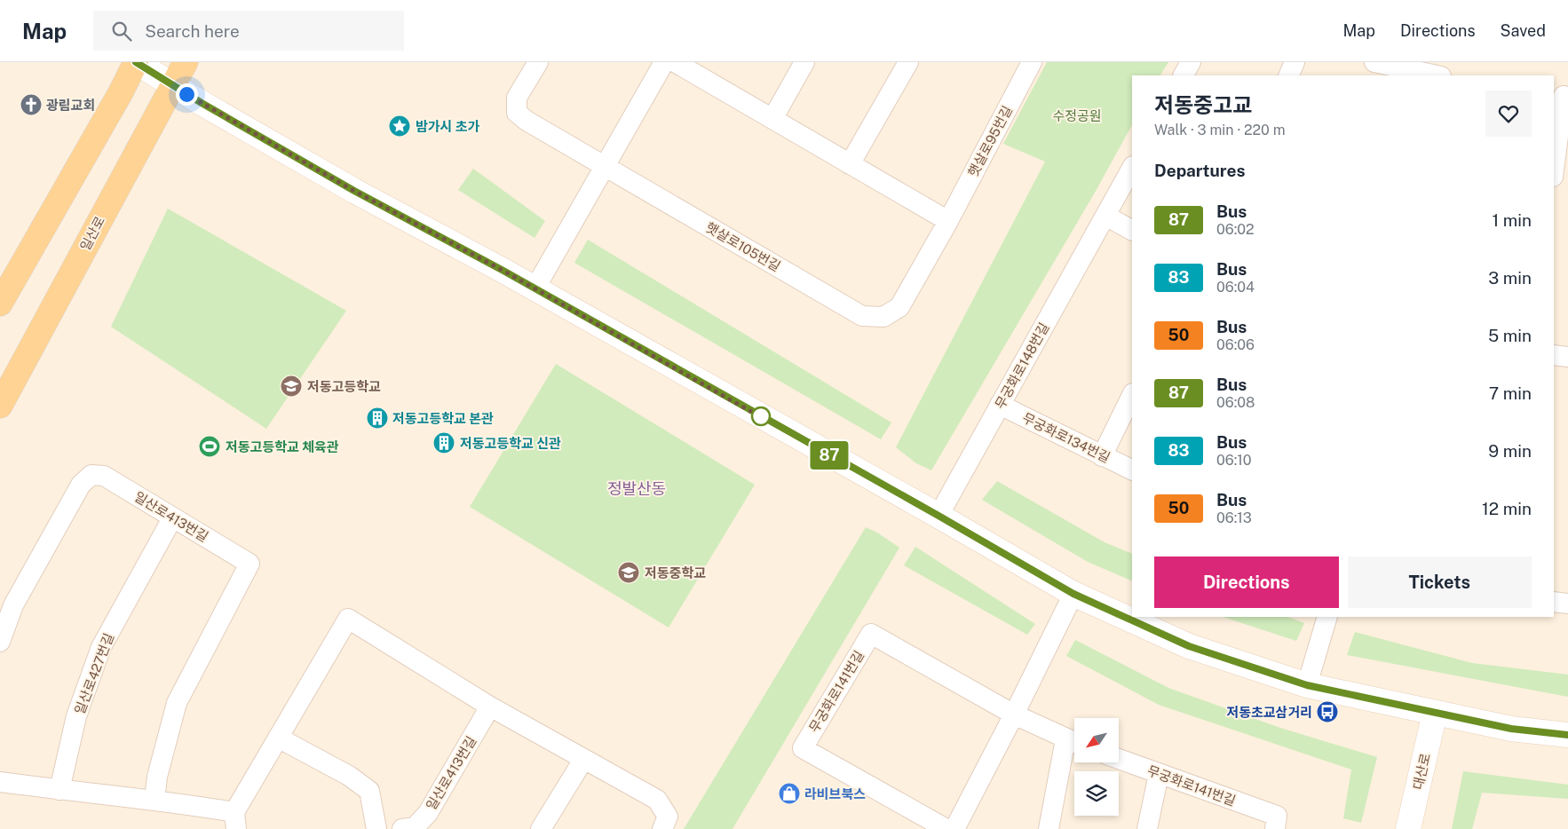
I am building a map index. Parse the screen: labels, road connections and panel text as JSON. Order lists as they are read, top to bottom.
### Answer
{
  "streets": {
    "main road": ["일산로", "대산로"],
    "street": [
      "햇살로95번길",
      "햇살로105번길",
      "무궁화로148번길",
      "무궁화로134번길",
      "일산로413번길",
      "일산로427번길",
      "무궁화로141번길"
    ]
  },
  "crossings": [
    ["햇살로95번길", "햇살로105번길"],
    ["무궁화로148번길", "무궁화로134번길"],
    ["일산로413번길", "일산로427번길"]
  ],
  "districts": ["정발산동"],
  "parks": ["수정공원"],
  "places": {
    "church": ["광림교회"],
    "place": ["밤가시 초가"],
    "school or university": ["저동고등학교", "저동중학교"],
    "building": ["저동고등학교 본관", "저동고등학교 신관"],
    "sports": ["저동고등학교 체육관"],
    "bus stop": ["저동초교삼거리"],
    "shop": ["라비브북스"]
  },
  "lines": ["bus line 87"],
  "north": "bottom left",
  "page": {
    "header": "Map",
    "search": "Search here",
    "nav": ["Map", "Directions", "Saved"],
    "on_map": "87",
    "heading": [
      ["저동중고교", "Walk · 3 min · 220 m"],
      "Departures"
    ],
    "list": [
      {
        "mark": "87",
        "name": "Bus",
        "note": "06:02",
        "value": "1 min"
      },
      {
        "mark": "83",
        "name": "Bus",
        "note": "06:04",
        "value": "3 min"
      },
      {
        "mark": "50",
        "name": "Bus",
        "note": "06:06",
        "value": "5 min"
      },
      {
        "mark": "87",
        "name": "Bus",
        "note": "06:08",
        "value": "7 min"
      },
      {
        "mark": "83",
        "name": "Bus",
        "note": "06:10",
        "value": "9 min"
      },
      {
        "mark": "50",
        "name": "Bus",
        "note": "06:13",
        "value": "12 min"
      }
    ],
    "buttons": ["Directions", "Tickets"]
  }
}
